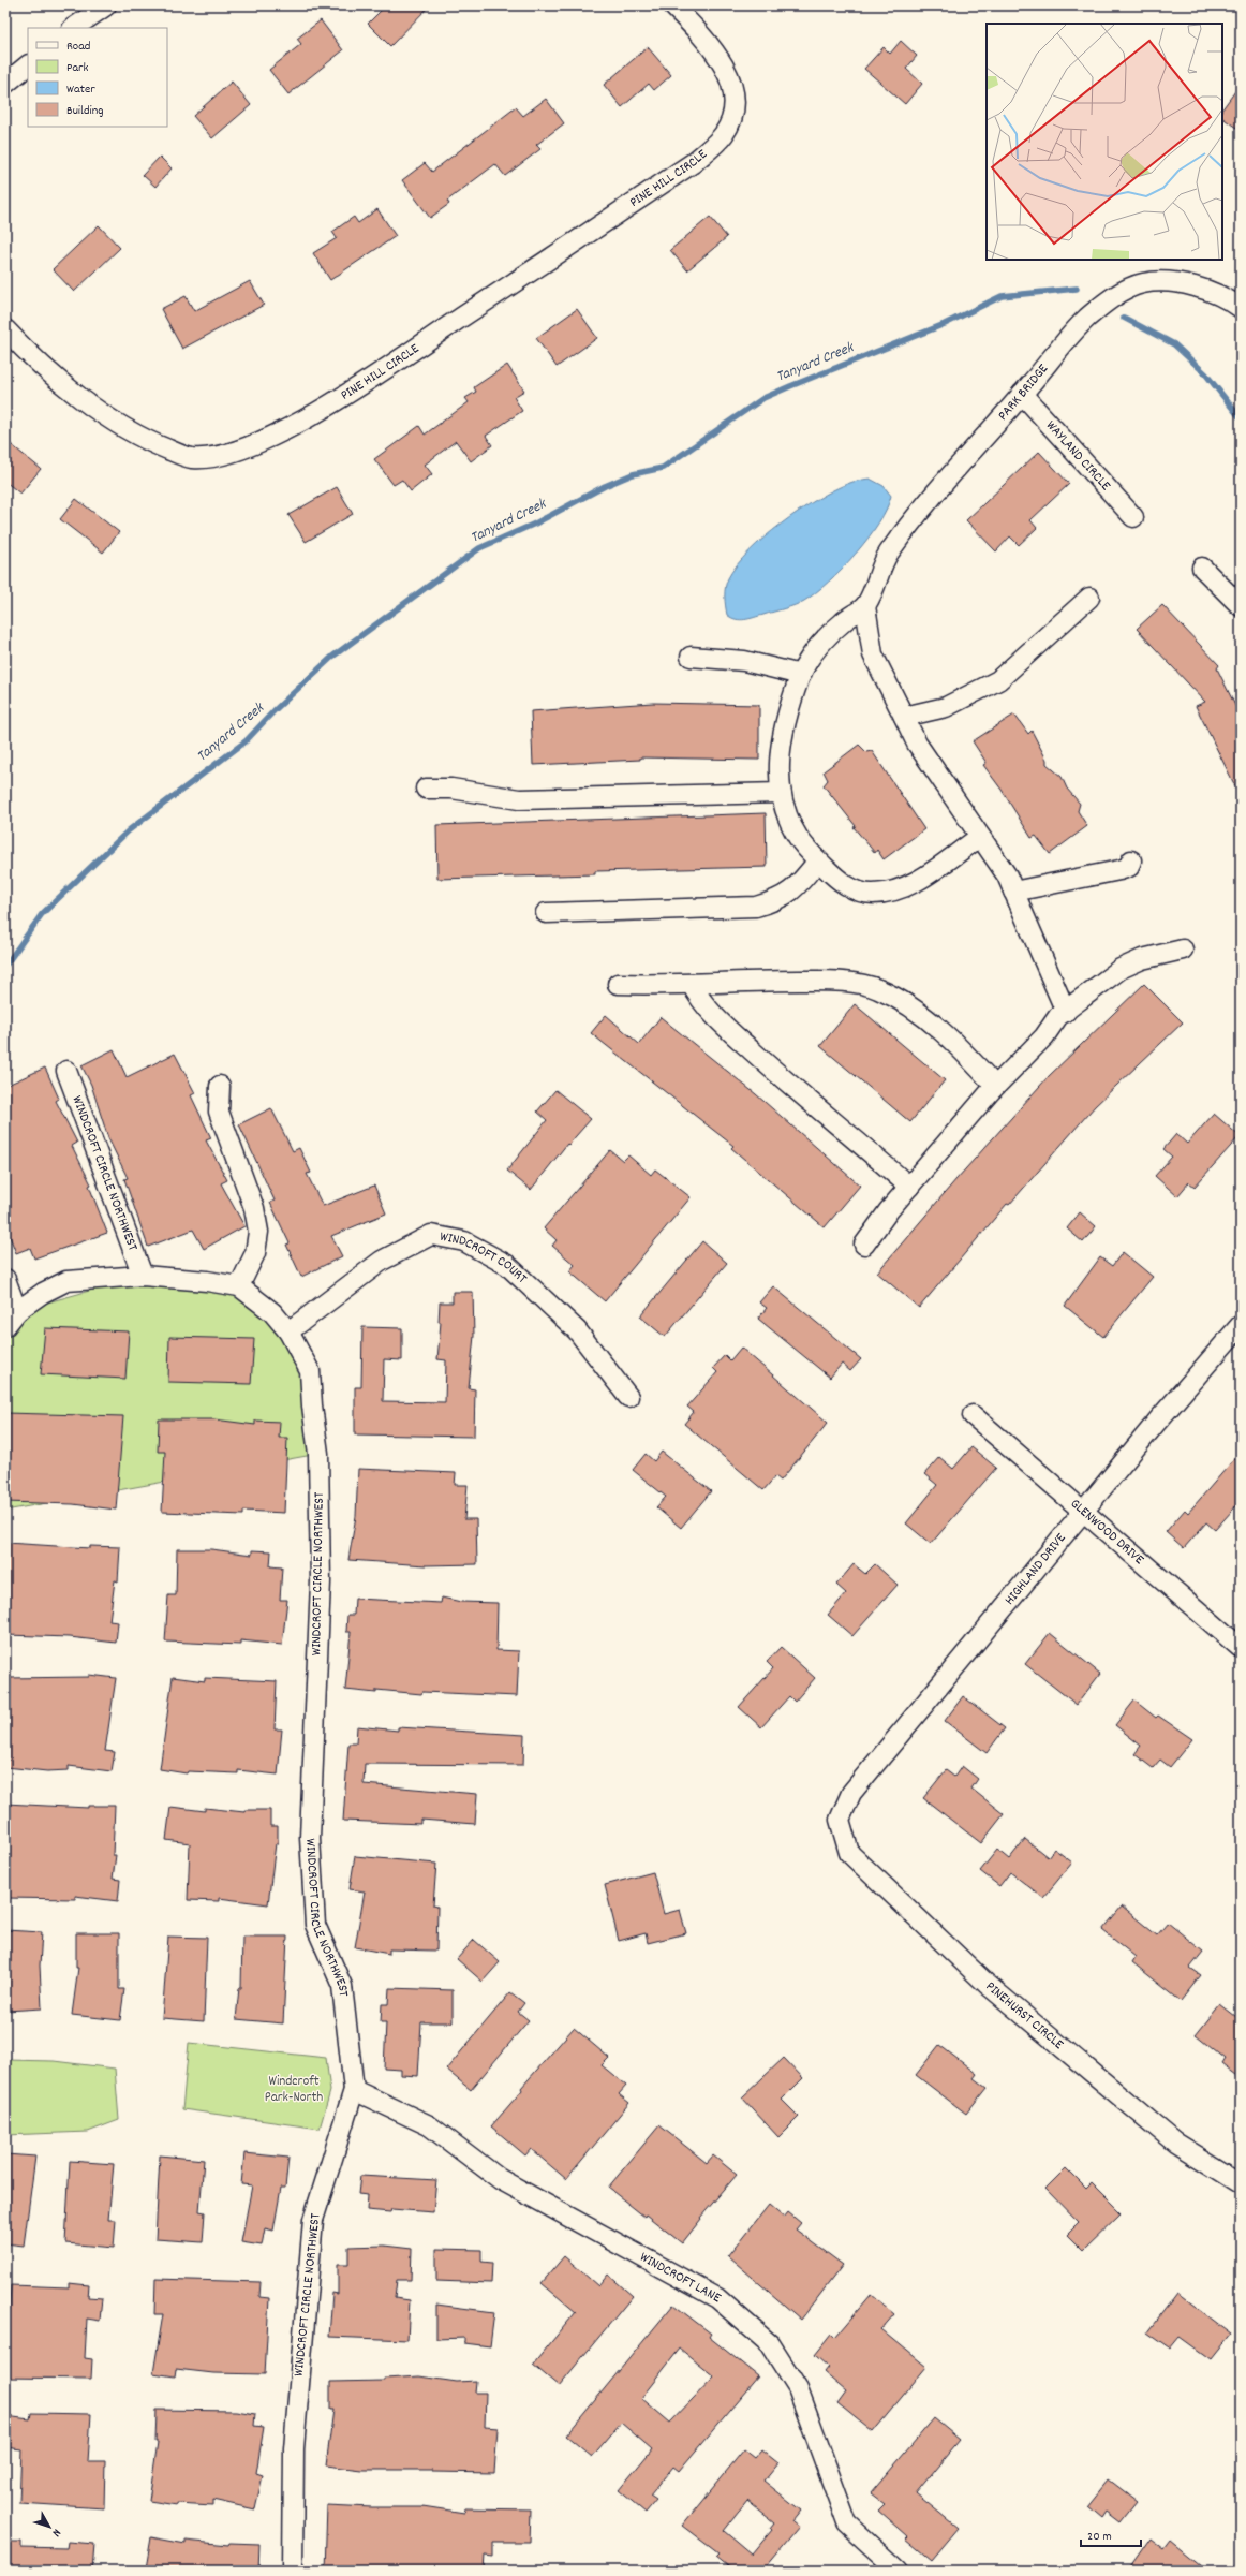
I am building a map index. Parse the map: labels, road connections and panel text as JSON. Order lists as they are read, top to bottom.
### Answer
{
  "streets": {
    "street": [
      "PINE HILL CIRCLE",
      "PARK BRIDGE",
      "WAYLAND CIRCLE",
      "WINDCROFT CIRCLE NORTHWEST",
      "WINDCROFT COURT",
      "GLENWOOD DRIVE",
      "HIGHLAND DRIVE",
      "PINEHURST CIRCLE",
      "WINDCROFT LANE"
    ]
  },
  "crossings": [
    ["PARK BRIDGE", "WAYLAND CIRCLE"],
    ["WINDCROFT CIRCLE NORTHWEST", "WINDCROFT COURT"],
    ["WINDCROFT CIRCLE NORTHWEST", "WINDCROFT LANE"],
    ["GLENWOOD DRIVE", "HIGHLAND DRIVE"],
    ["HIGHLAND DRIVE", "PINEHURST CIRCLE"]
  ],
  "water": ["Tanyard Creek"],
  "parks": ["Windcroft Park-North"],
  "legend": [
    "Road",
    "Park",
    "Water",
    "Building"
  ],
  "scale_bar": "20 m",
  "north": "bottom right"
}
